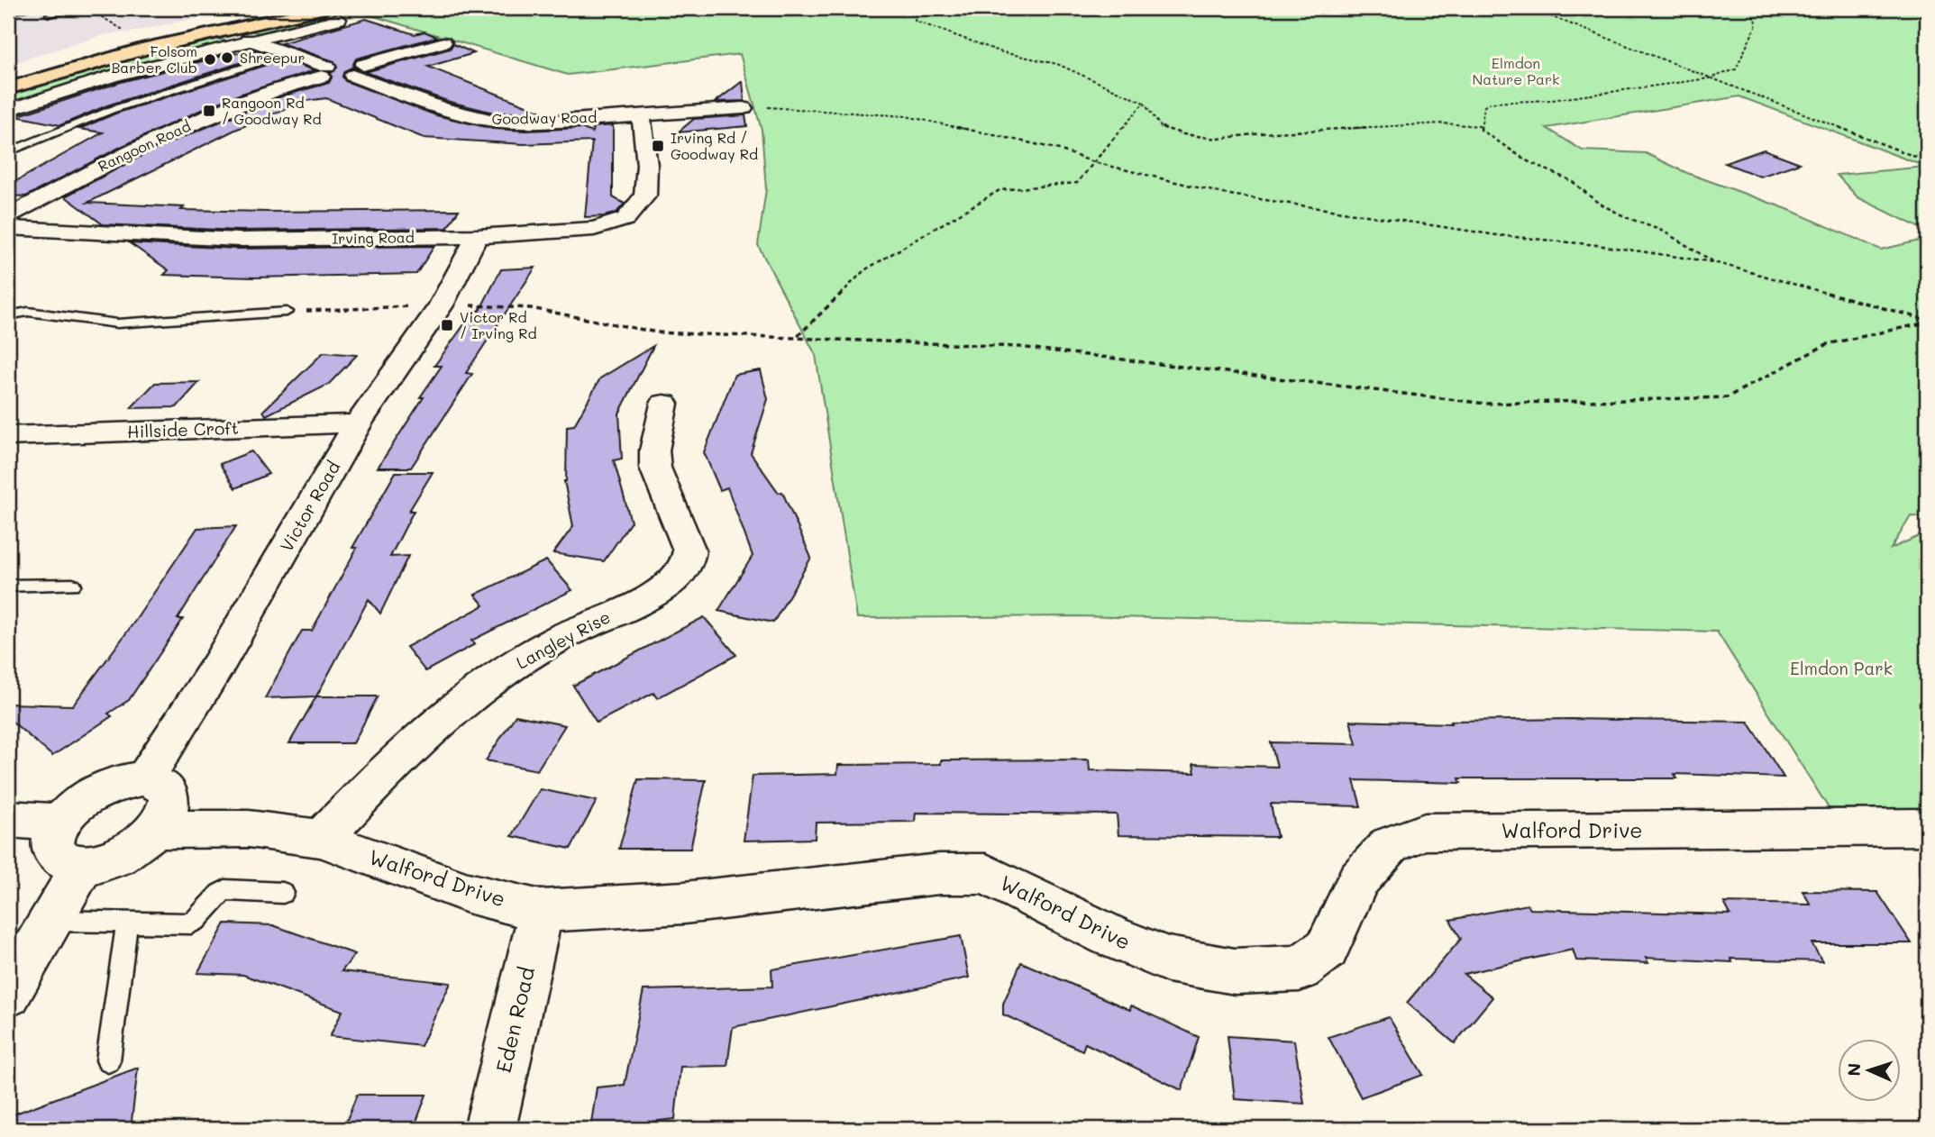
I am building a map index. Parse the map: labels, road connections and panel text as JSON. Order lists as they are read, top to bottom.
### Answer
{
  "streets": {
    "street": [
      "Goodway Road",
      "Rangoon Road",
      "Irving Road",
      "Hillside Croft",
      "Victor Road",
      "Langley Rise",
      "Walford Drive",
      "Eden Road"
    ]
  },
  "crossings": [
    ["Goodway Road", "Irving Road"],
    ["Irving Road", "Victor Road"],
    ["Hillside Croft", "Victor Road"],
    ["Langley Rise", "Walford Drive"],
    ["Walford Drive", "Eden Road"]
  ],
  "parks": ["Elmdon Nature Park", "Elmdon Park"],
  "places": {
    "other": ["Shreepur", "Folsom Barber Club"],
    "transit": ["Rangoon Rd / Goodway Rd", "Irving Rd / Goodway Rd", "Victor Rd / Irving Rd"]
  },
  "north": "left"
}
